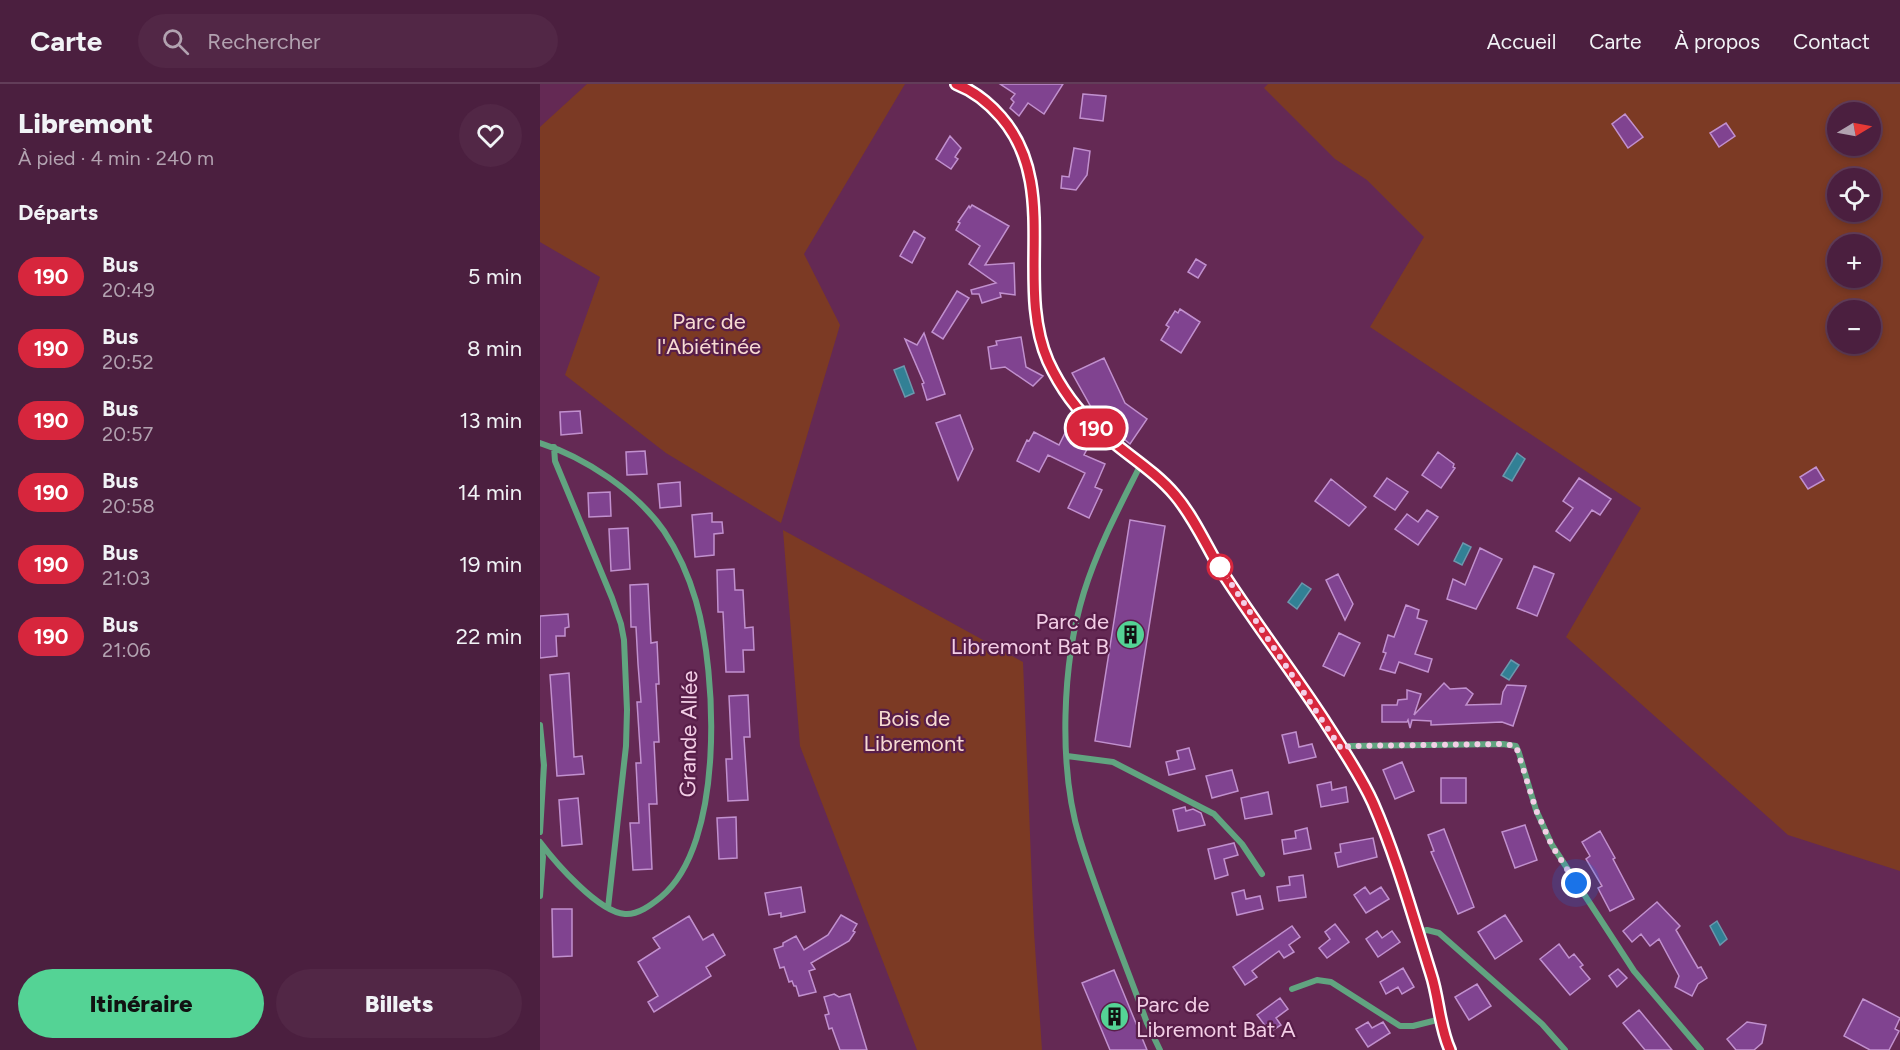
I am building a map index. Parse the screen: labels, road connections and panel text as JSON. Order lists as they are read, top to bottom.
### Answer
{
  "streets": {
    "street": ["Grande Allée"]
  },
  "parks": ["Parc de l'Abiétinée", "Bois de Libremont"],
  "places": {
    "building": ["Parc de Libremont Bat B", "Parc de Libremont Bat A"]
  },
  "lines": ["bus line 190"],
  "north": "right",
  "page": {
    "header": "Carte",
    "search": "Rechercher",
    "nav": [
      "Accueil",
      "Carte",
      "À propos",
      "Contact"
    ],
    "heading": [
      ["Libremont", "À pied · 4 min · 240 m"],
      "Départs"
    ],
    "on_map": "190",
    "map_buttons": ["+", "−"],
    "list": [
      {
        "mark": "190",
        "name": "Bus",
        "note": "20:49",
        "value": "5 min"
      },
      {
        "mark": "190",
        "name": "Bus",
        "note": "20:52",
        "value": "8 min"
      },
      {
        "mark": "190",
        "name": "Bus",
        "note": "20:57",
        "value": "13 min"
      },
      {
        "mark": "190",
        "name": "Bus",
        "note": "20:58",
        "value": "14 min"
      },
      {
        "mark": "190",
        "name": "Bus",
        "note": "21:03",
        "value": "19 min"
      },
      {
        "mark": "190",
        "name": "Bus",
        "note": "21:06",
        "value": "22 min"
      }
    ],
    "buttons": ["Itinéraire", "Billets"]
  }
}
